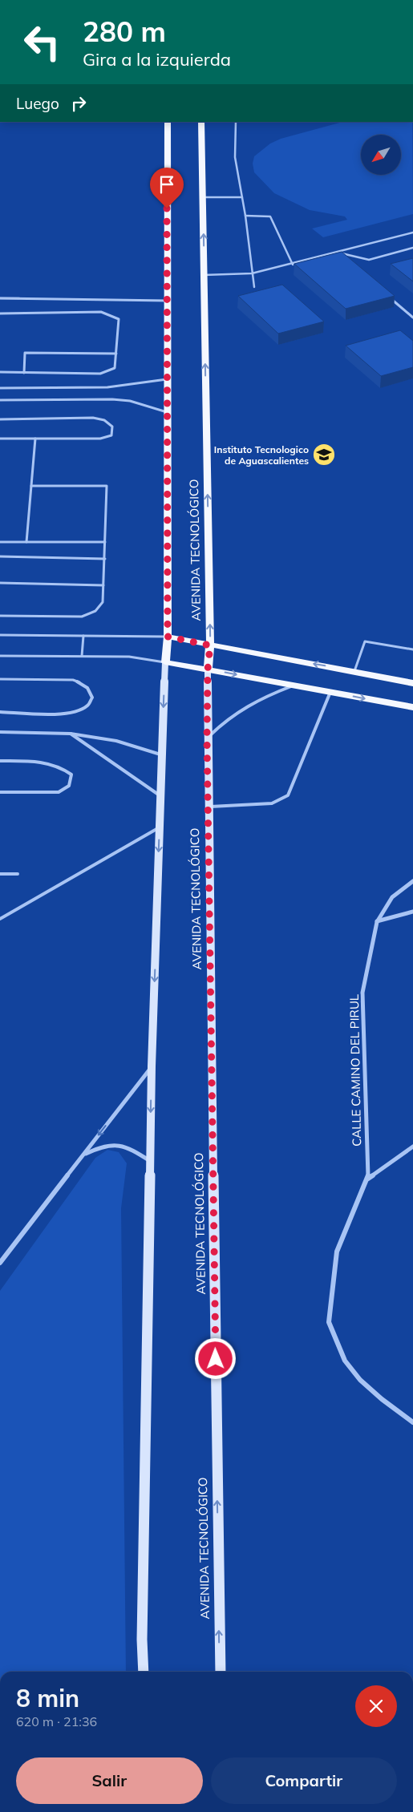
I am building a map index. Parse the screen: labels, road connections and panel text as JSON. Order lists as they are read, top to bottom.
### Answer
{
  "streets": {
    "main road": ["AVENIDA TECNOLÓGICO"],
    "street": ["CALLE CAMINO DEL PIRUL"]
  },
  "places": {
    "school or university": ["Instituto Tecnologico de Aguascalientes"]
  },
  "north": "bottom left",
  "page": {
    "turn": ["280 m", "Gira a la izquierda"],
    "then": "Luego",
    "heading": ["8 min", "620 m · 21:36"],
    "buttons": ["Salir", "Compartir"]
  }
}
